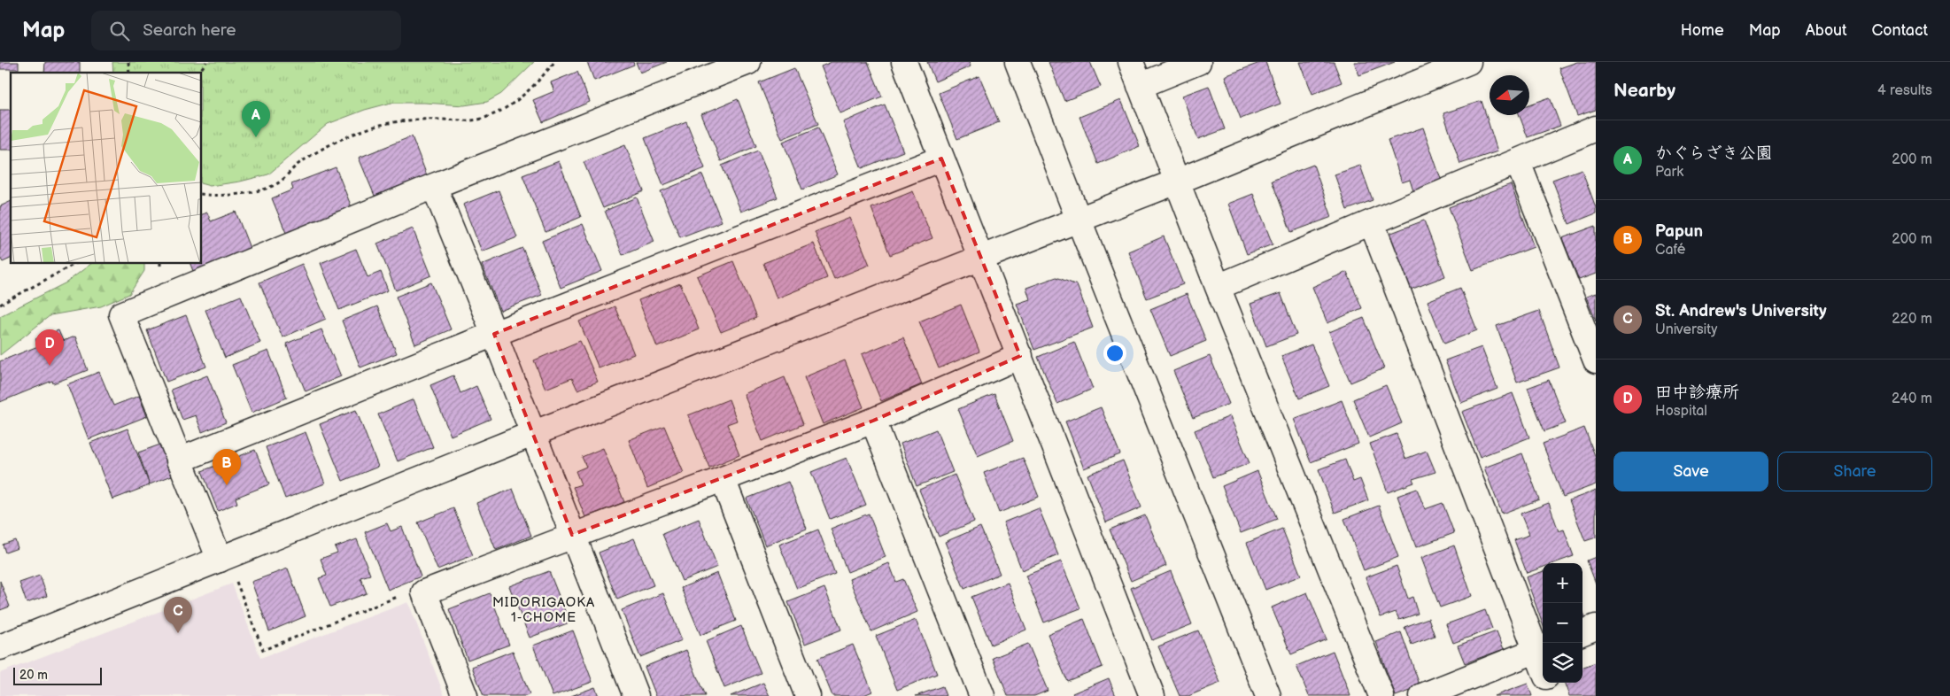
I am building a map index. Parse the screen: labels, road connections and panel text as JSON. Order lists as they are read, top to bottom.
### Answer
{
  "districts": ["MIDORIGAOKA 1-CHOME"],
  "scale_bar": "20 m",
  "north": "left",
  "page": {
    "header": "Map",
    "search": "Search here",
    "nav": [
      "Home",
      "Map",
      "About",
      "Contact"
    ],
    "heading": ["Nearby", "4 results"],
    "pins": [
      "A",
      "D",
      "B",
      "C"
    ],
    "list": [
      {
        "mark": "A",
        "name": "かぐらざき公園",
        "note": "Park",
        "value": "200 m"
      },
      {
        "mark": "B",
        "name": "Papun",
        "note": "Café",
        "value": "200 m"
      },
      {
        "mark": "C",
        "name": "St. Andrew's University",
        "note": "University",
        "value": "220 m"
      },
      {
        "mark": "D",
        "name": "田中診療所",
        "note": "Hospital",
        "value": "240 m"
      }
    ],
    "buttons": ["Save", "Share"],
    "map_buttons": ["+", "−"],
    "scale": "20 m"
  }
}
